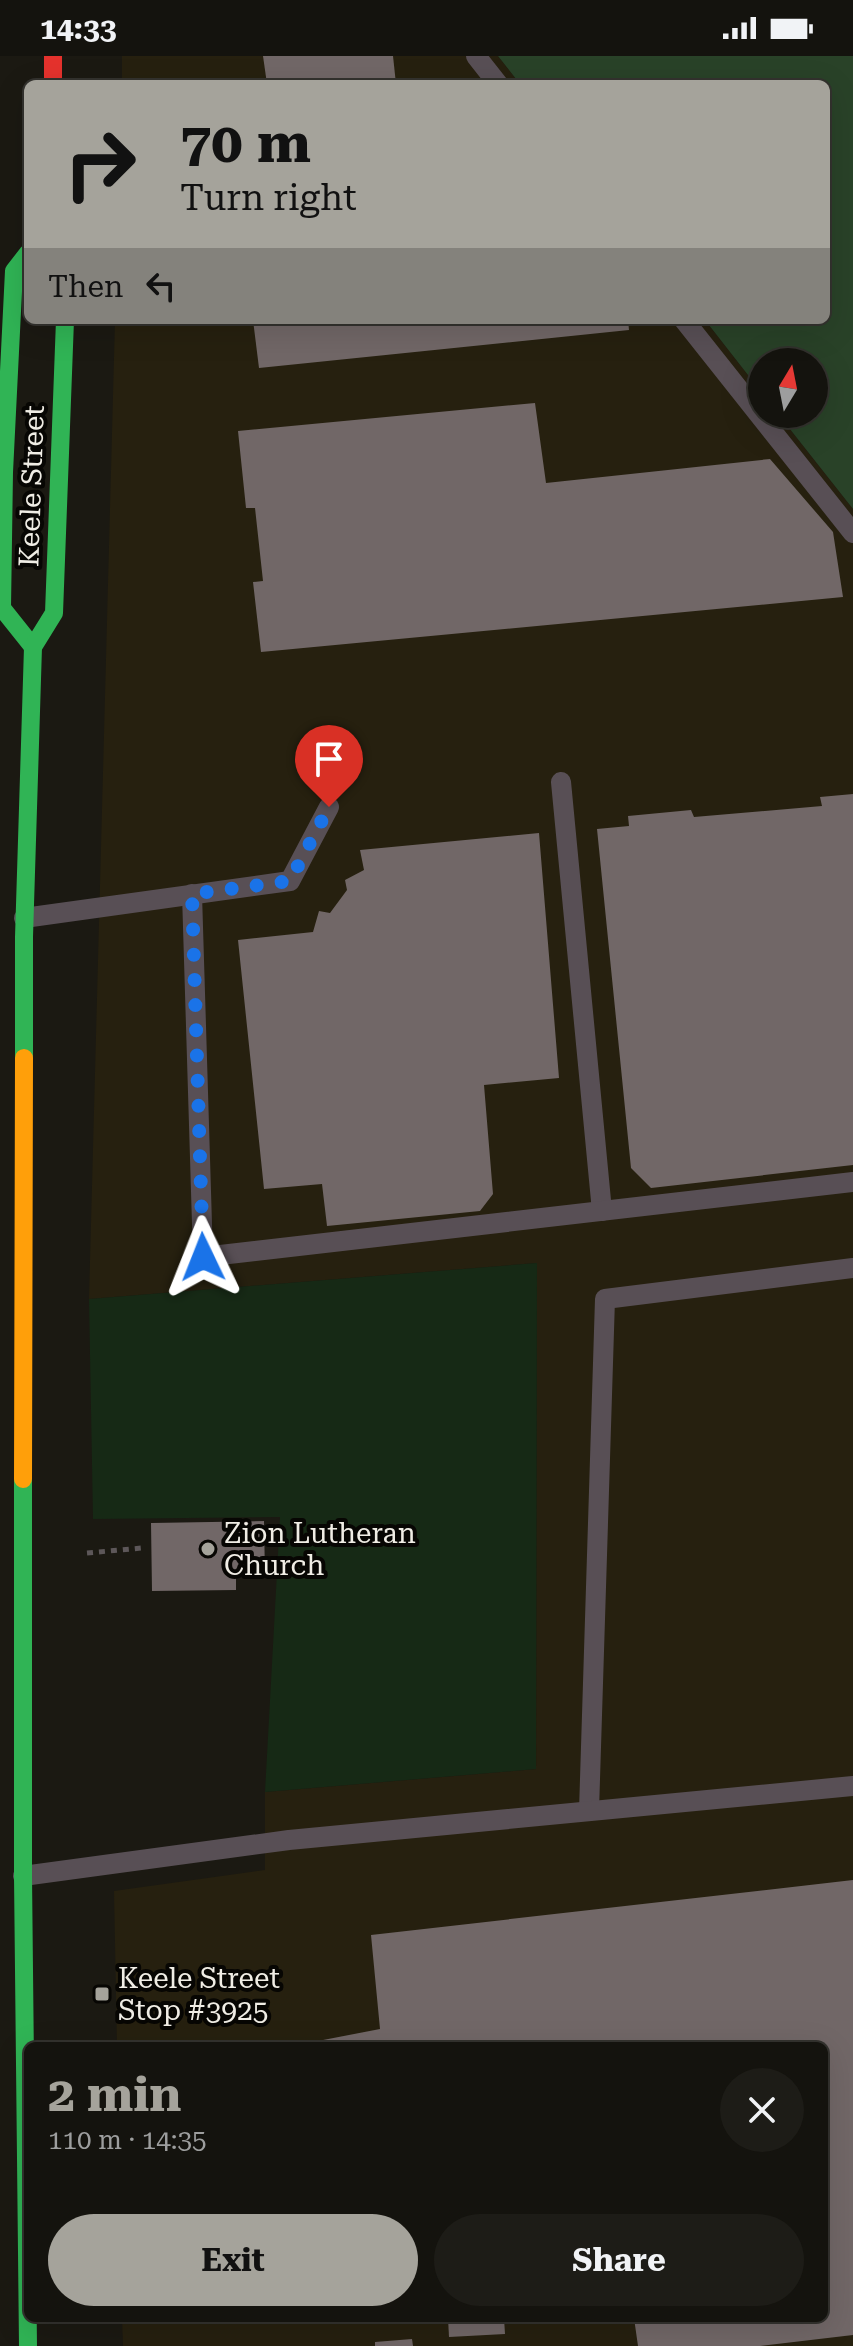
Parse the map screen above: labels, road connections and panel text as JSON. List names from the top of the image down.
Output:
{
  "streets": {
    "main road": ["Keele Street"]
  },
  "places": {
    "other": ["Zion Lutheran Church"],
    "transit": ["Keele Street Stop #3925"]
  },
  "north": "top",
  "page": {
    "status": "14:33",
    "turn": ["70 m", "Turn right"],
    "then": "Then",
    "heading": ["2 min", "110 m · 14:35"],
    "buttons": ["Exit", "Share"]
  }
}
